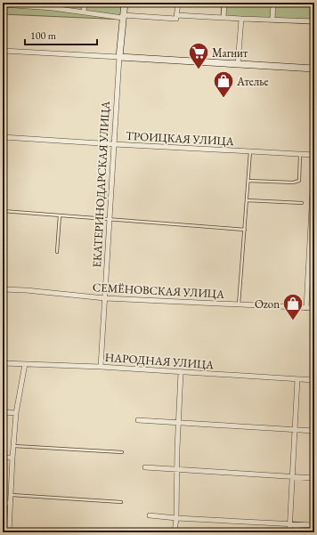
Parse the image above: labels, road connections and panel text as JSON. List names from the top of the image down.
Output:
{
  "streets": {
    "street": [
      "ТРОИЦКАЯ УЛИЦА",
      "ЕКАТЕРИНОДАРСКАЯ УЛИЦА",
      "СЕМЁНОВСКАЯ УЛИЦА",
      "НАРОДНАЯ УЛИЦА"
    ]
  },
  "crossings": [
    ["ТРОИЦКАЯ УЛИЦА", "ЕКАТЕРИНОДАРСКАЯ УЛИЦА"],
    ["ЕКАТЕРИНОДАРСКАЯ УЛИЦА", "СЕМЁНОВСКАЯ УЛИЦА"],
    ["ЕКАТЕРИНОДАРСКАЯ УЛИЦА", "НАРОДНАЯ УЛИЦА"]
  ],
  "places": {
    "supermarket": ["Магнит"],
    "shop": ["Ателье", "Ozon"]
  },
  "scale_bar": "100 m"
}
